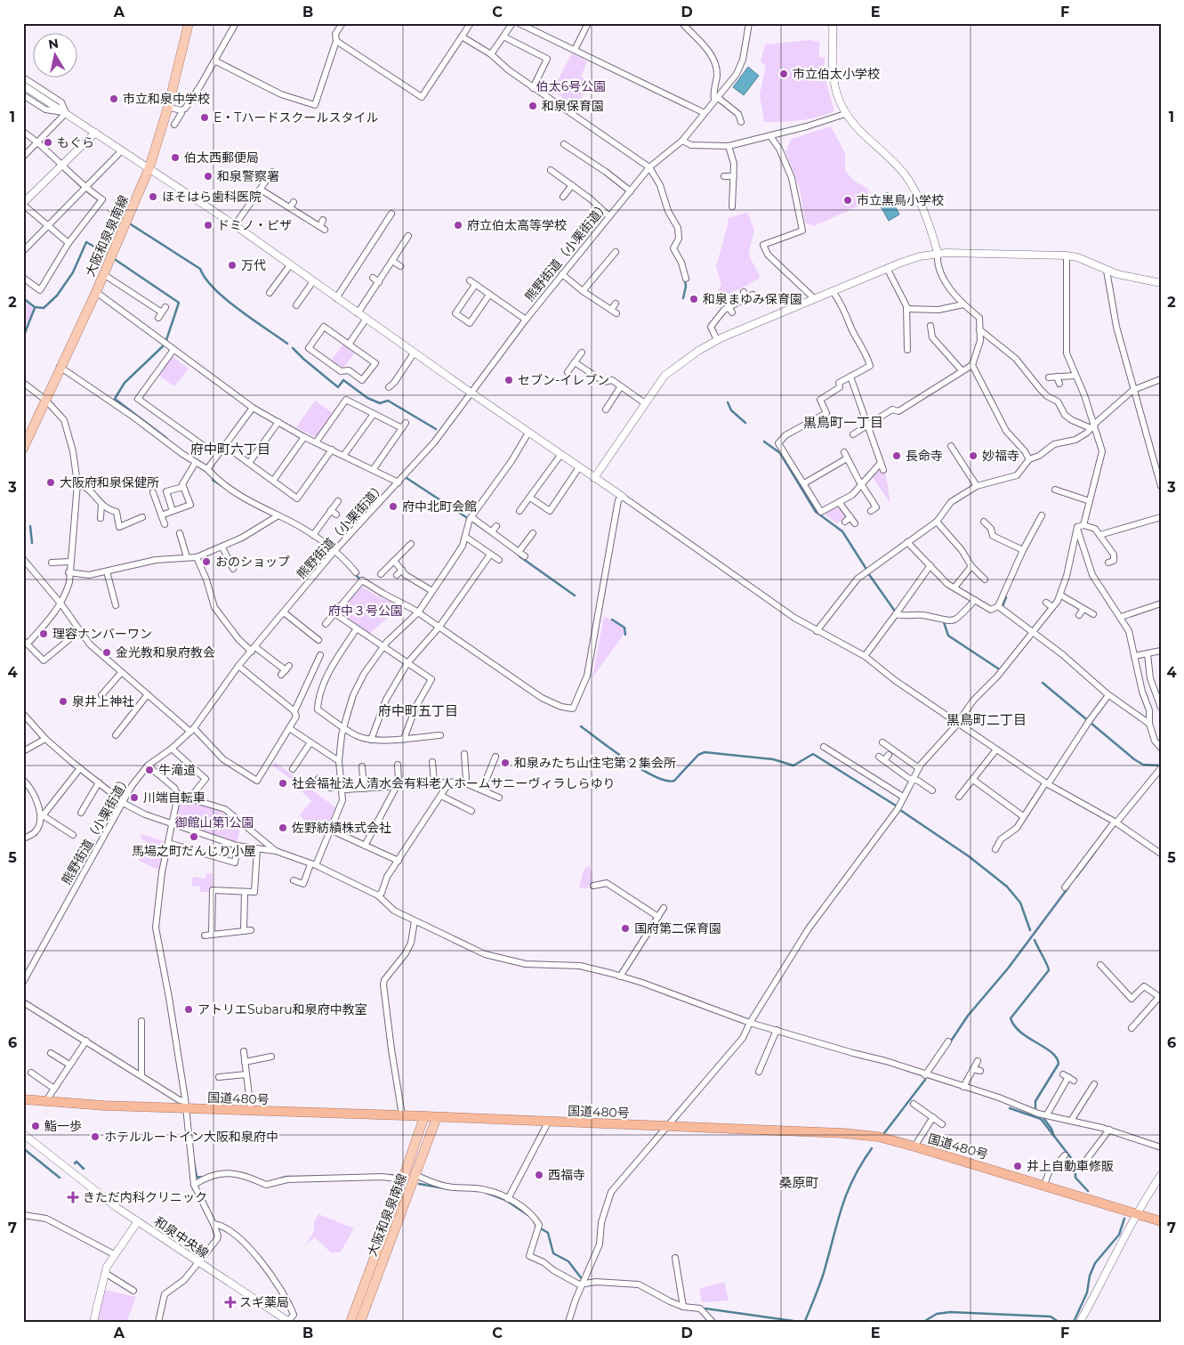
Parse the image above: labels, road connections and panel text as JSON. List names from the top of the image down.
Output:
{
  "streets": {
    "highway": ["国道480号"],
    "main road": ["大阪和泉泉南線"],
    "street": ["熊野街道（小栗街道）", "和泉中央線"]
  },
  "crossings": [
    ["大阪和泉泉南線", "国道480号"]
  ],
  "districts": [
    "黒鳥町一丁目",
    "府中町六丁目",
    "府中町五丁目",
    "黒鳥町二丁目",
    "桑原町"
  ],
  "parks": ["伯太6号公園", "府中３号公園", "御館山第1公園"],
  "places": {
    "other": [
      "市立伯太小学校",
      "市立和泉中学校",
      "和泉保育園",
      "E・Tハードスクールスタイル",
      "もぐら",
      "伯太西郵便局",
      "和泉警察署",
      "ほそはら歯科医院",
      "市立黒鳥小学校",
      "ドミノ・ピザ",
      "府立伯太高等学校",
      "万代",
      "和泉まゆみ保育園",
      "セブン-イレブン",
      "長命寺",
      "妙福寺",
      "大阪府和泉保健所",
      "府中北町会館",
      "おのショップ",
      "理容ナンバーワン",
      "金光教和泉府教会",
      "泉井上神社",
      "和泉みたち山住宅第２集会所",
      "牛滝道",
      "社会福祉法人清水会有料老人ホームサニーヴィラしらゆり",
      "川端自転車",
      "佐野紡績株式会社",
      "馬場之町だんじり小屋",
      "国府第二保育園",
      "アトリエSubaru和泉府中教室",
      "鮨一歩",
      "ホテルルートイン大阪和泉府中",
      "井上自動車修販",
      "西福寺"
    ],
    "health": ["きただ内科クリニック", "スギ薬局"]
  },
  "north": "top",
  "grid": {
    "columns": [
      "A",
      "B",
      "C",
      "D",
      "E",
      "F"
    ],
    "rows": [
      "1",
      "2",
      "3",
      "4",
      "5",
      "6",
      "7"
    ]
  }
}
